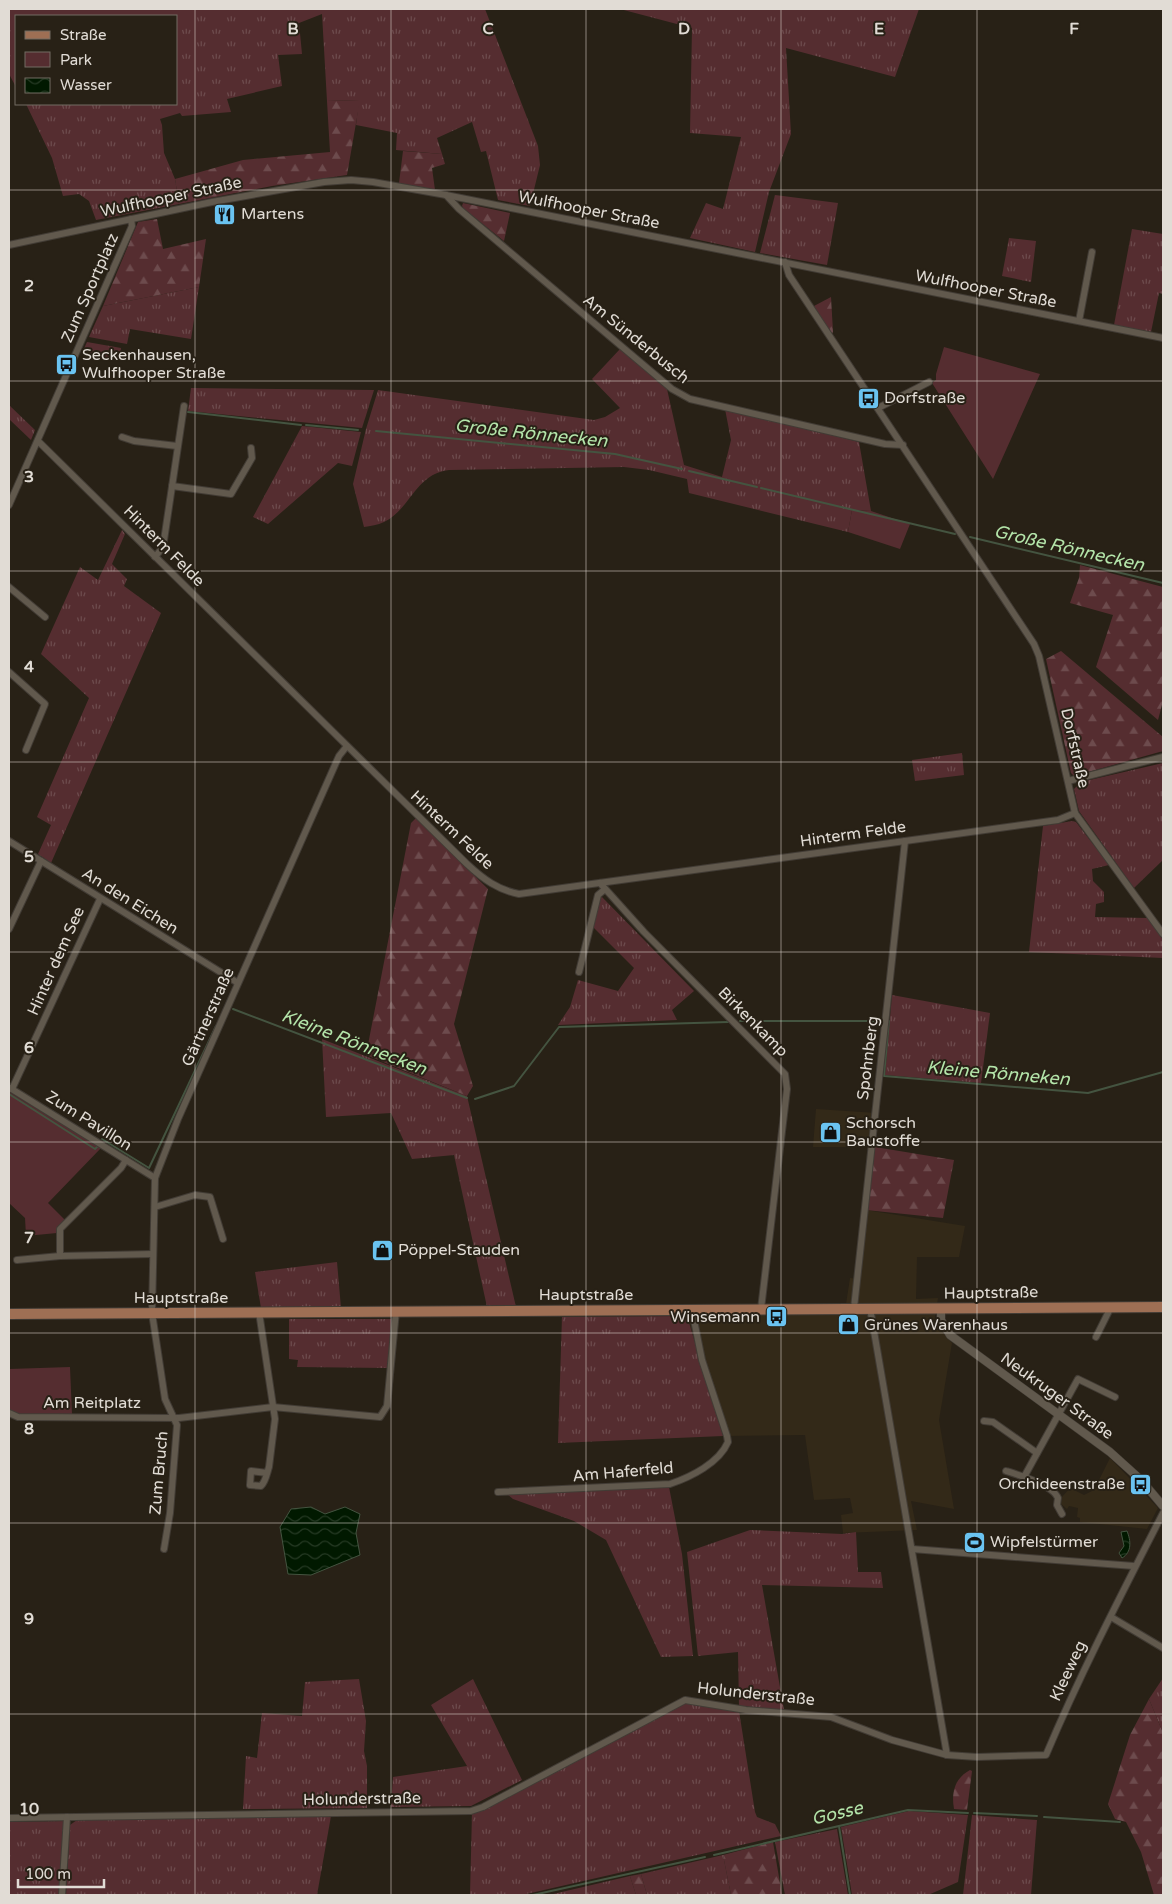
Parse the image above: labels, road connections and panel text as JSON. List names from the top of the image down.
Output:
{
  "streets": {
    "main road": ["Hauptstraße"],
    "street": [
      "Wulfhooper Straße",
      "Zum Sportplatz",
      "Am Sünderbusch",
      "Hinterm Felde",
      "Dorfstraße",
      "An den Eichen",
      "Hinter dem See",
      "Gärtnerstraße",
      "Birkenkamp",
      "Spohnberg",
      "Zum Pavillon",
      "Neukruger Straße",
      "Am Reitplatz",
      "Am Haferfeld",
      "Zum Bruch",
      "Kleeweg",
      "Holunderstraße"
    ]
  },
  "crossings": [
    ["Wulfhooper Straße", "Zum Sportplatz"],
    ["Wulfhooper Straße", "Am Sünderbusch"],
    ["Wulfhooper Straße", "Dorfstraße"],
    ["Zum Sportplatz", "Hinterm Felde"],
    ["Am Sünderbusch", "Dorfstraße"],
    ["Hinterm Felde", "Dorfstraße"],
    ["Hinterm Felde", "Gärtnerstraße"],
    ["Hinterm Felde", "Birkenkamp"],
    ["Hinterm Felde", "Spohnberg"],
    ["An den Eichen", "Hinter dem See"],
    ["An den Eichen", "Gärtnerstraße"],
    ["Hinter dem See", "Zum Pavillon"],
    ["Gärtnerstraße", "Zum Pavillon"],
    ["Gärtnerstraße", "Hauptstraße"],
    ["Gärtnerstraße", "Zum Bruch"],
    ["Birkenkamp", "Hauptstraße"],
    ["Spohnberg", "Hauptstraße"],
    ["Hauptstraße", "Neukruger Straße"],
    ["Hauptstraße", "Am Reitplatz"],
    ["Hauptstraße", "Am Haferfeld"],
    ["Hauptstraße", "Zum Bruch"],
    ["Am Reitplatz", "Zum Bruch"],
    ["Kleeweg", "Holunderstraße"]
  ],
  "water": [
    "Große Rönnecken",
    "Kleine Rönnecken",
    "Kleine Rönneken",
    "Gosse"
  ],
  "places": {
    "restaurant": ["Martens"],
    "bus stop": [
      "Seckenhausen, Wulfhooper Straße",
      "Dorfstraße",
      "Winsemann",
      "Orchideenstraße"
    ],
    "shop": ["Schorsch Baustoffe", "Pöppel-Stauden", "Grünes Warenhaus"],
    "sports": ["Wipfelstürmer"]
  },
  "legend": ["Straße", "Park", "Wasser"],
  "scale_bar": "100 m",
  "grid": {
    "columns": [
      "B",
      "C",
      "D",
      "E",
      "F"
    ],
    "rows": [
      "2",
      "3",
      "4",
      "5",
      "6",
      "7",
      "8",
      "9",
      "10"
    ]
  }
}
